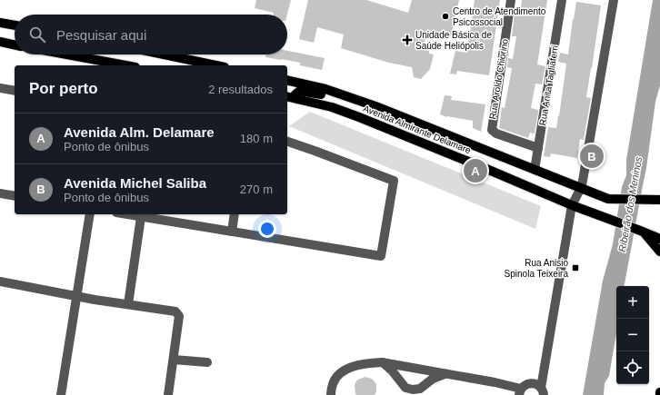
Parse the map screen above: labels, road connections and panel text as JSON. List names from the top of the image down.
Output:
{
  "streets": {
    "main road": ["Avenida Almirante Delamare"],
    "street": ["Rua Aroldo Chiorino", "Rua Anita Tagliaferri"]
  },
  "crossings": [
    ["Rua Aroldo Chiorino", "Rua Anita Tagliaferri"],
    ["Rua Anita Tagliaferri", "Avenida Almirante Delamare"]
  ],
  "water": ["Ribeirão dos Meninos"],
  "places": {
    "other": ["Centro de Atendimento Psicossocial"],
    "health": ["Unidade Básica de Saúde Heliópolis"],
    "transit": ["Rua Anisio Spinola Teixeira"]
  },
  "page": {
    "search": "Pesquisar aqui",
    "heading": ["Por perto", "2 resultados"],
    "list": [
      {
        "mark": "A",
        "name": "Avenida Alm. Delamare",
        "note": "Ponto de ônibus",
        "value": "180 m"
      },
      {
        "mark": "B",
        "name": "Avenida Michel Saliba",
        "note": "Ponto de ônibus",
        "value": "270 m"
      }
    ],
    "pins": ["B", "A"],
    "map_buttons": ["+", "−"]
  }
}
